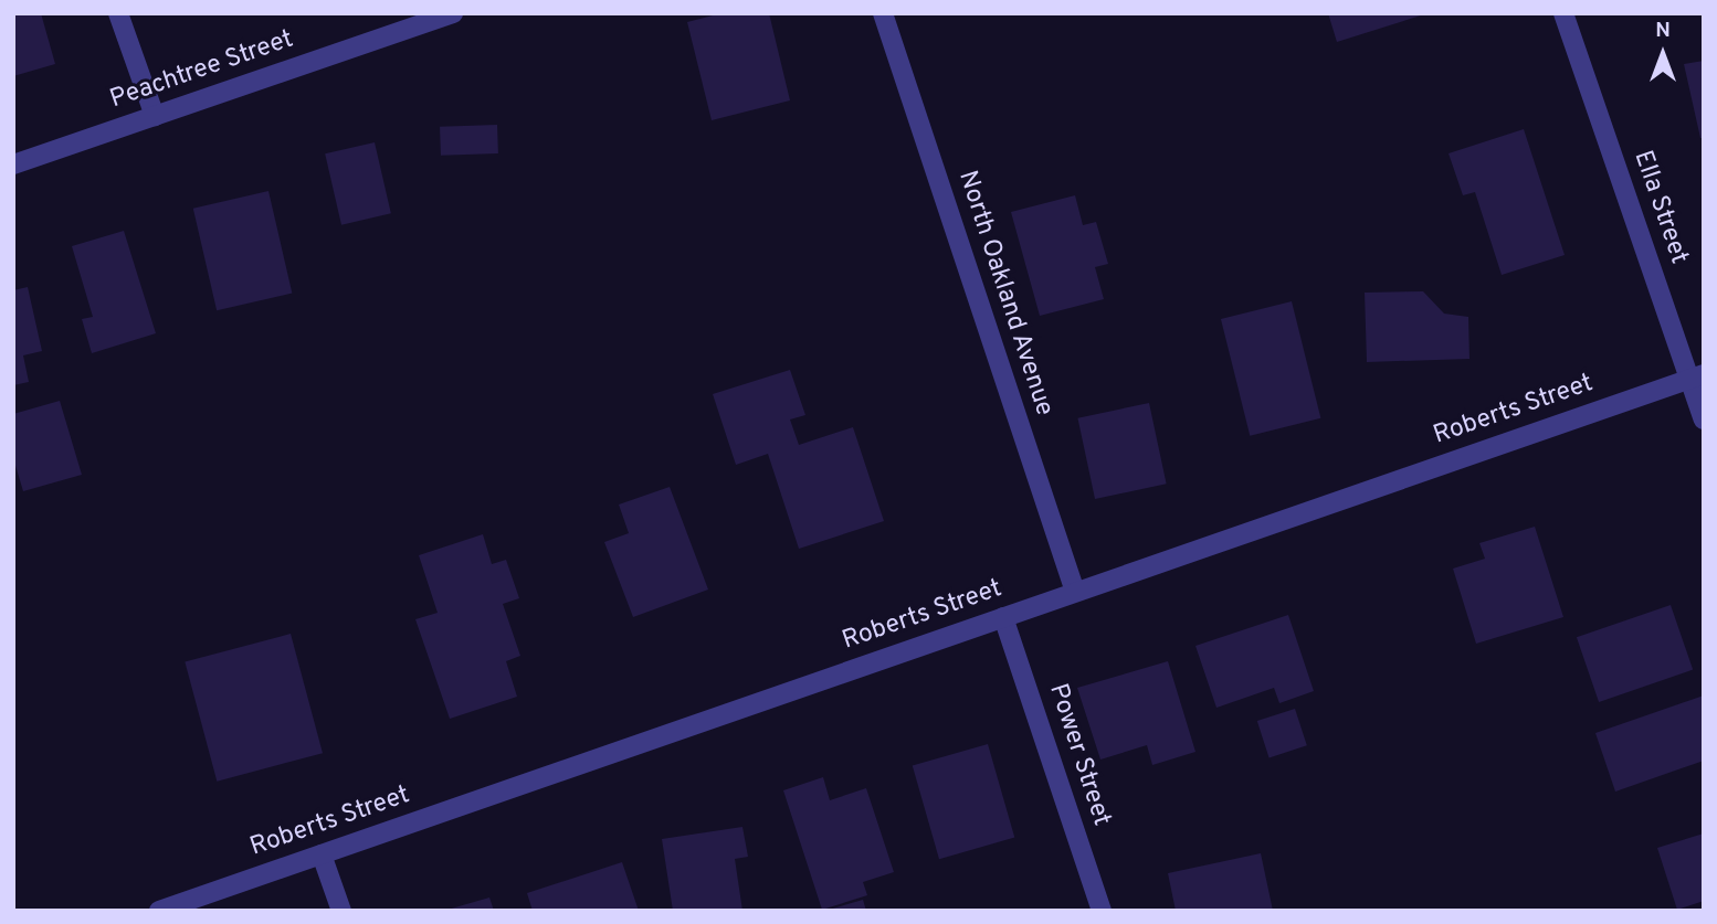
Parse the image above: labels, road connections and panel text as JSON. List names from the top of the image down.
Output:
{
  "streets": {
    "street": [
      "Peachtree Street",
      "Ella Street",
      "North Oakland Avenue",
      "Roberts Street",
      "Power Street"
    ]
  },
  "crossings": [
    ["Ella Street", "Roberts Street"],
    ["North Oakland Avenue", "Roberts Street"],
    ["Roberts Street", "Power Street"]
  ],
  "north": "top"
}
